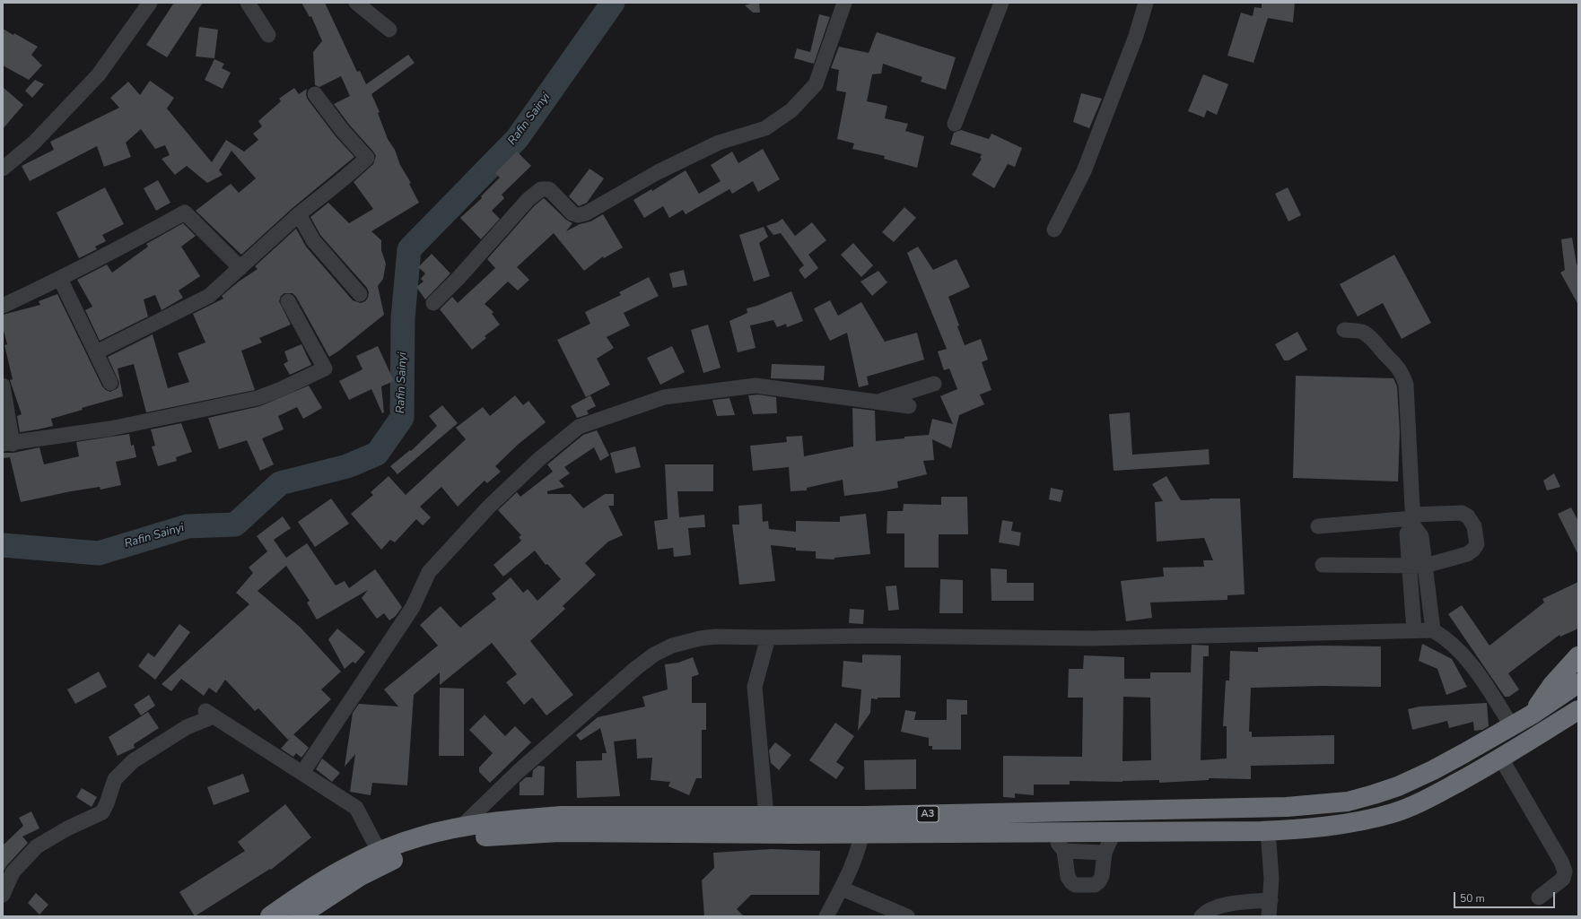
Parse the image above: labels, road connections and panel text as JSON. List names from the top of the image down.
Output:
{
  "streets": {
    "highway": ["A3"]
  },
  "water": ["Rafin Sainyi"],
  "scale_bar": "50 m"
}
